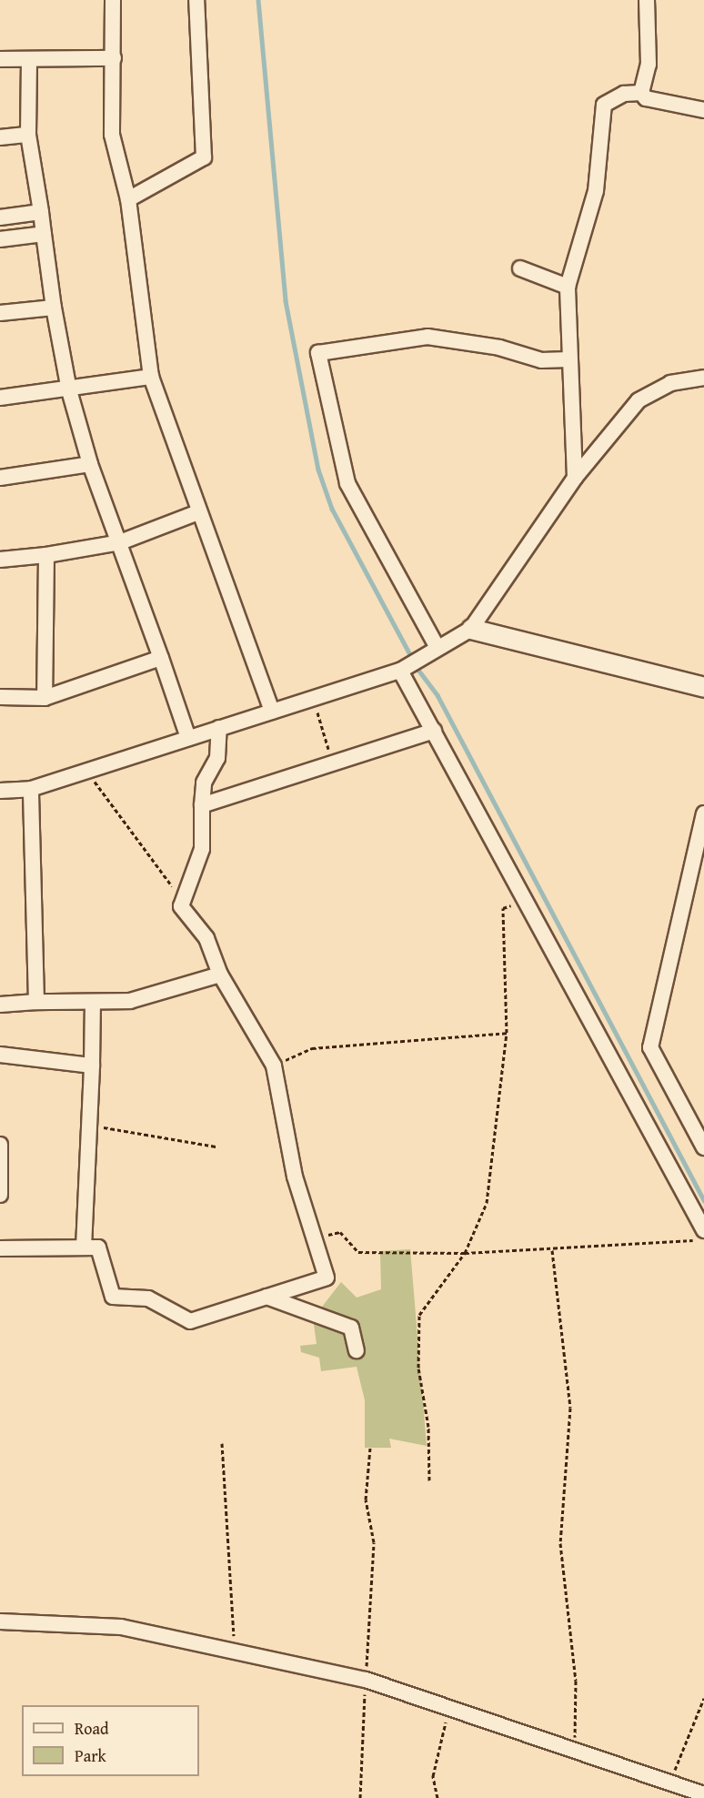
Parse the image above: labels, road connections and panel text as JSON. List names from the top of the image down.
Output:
{
  "legend": ["Road", "Park"]
}
